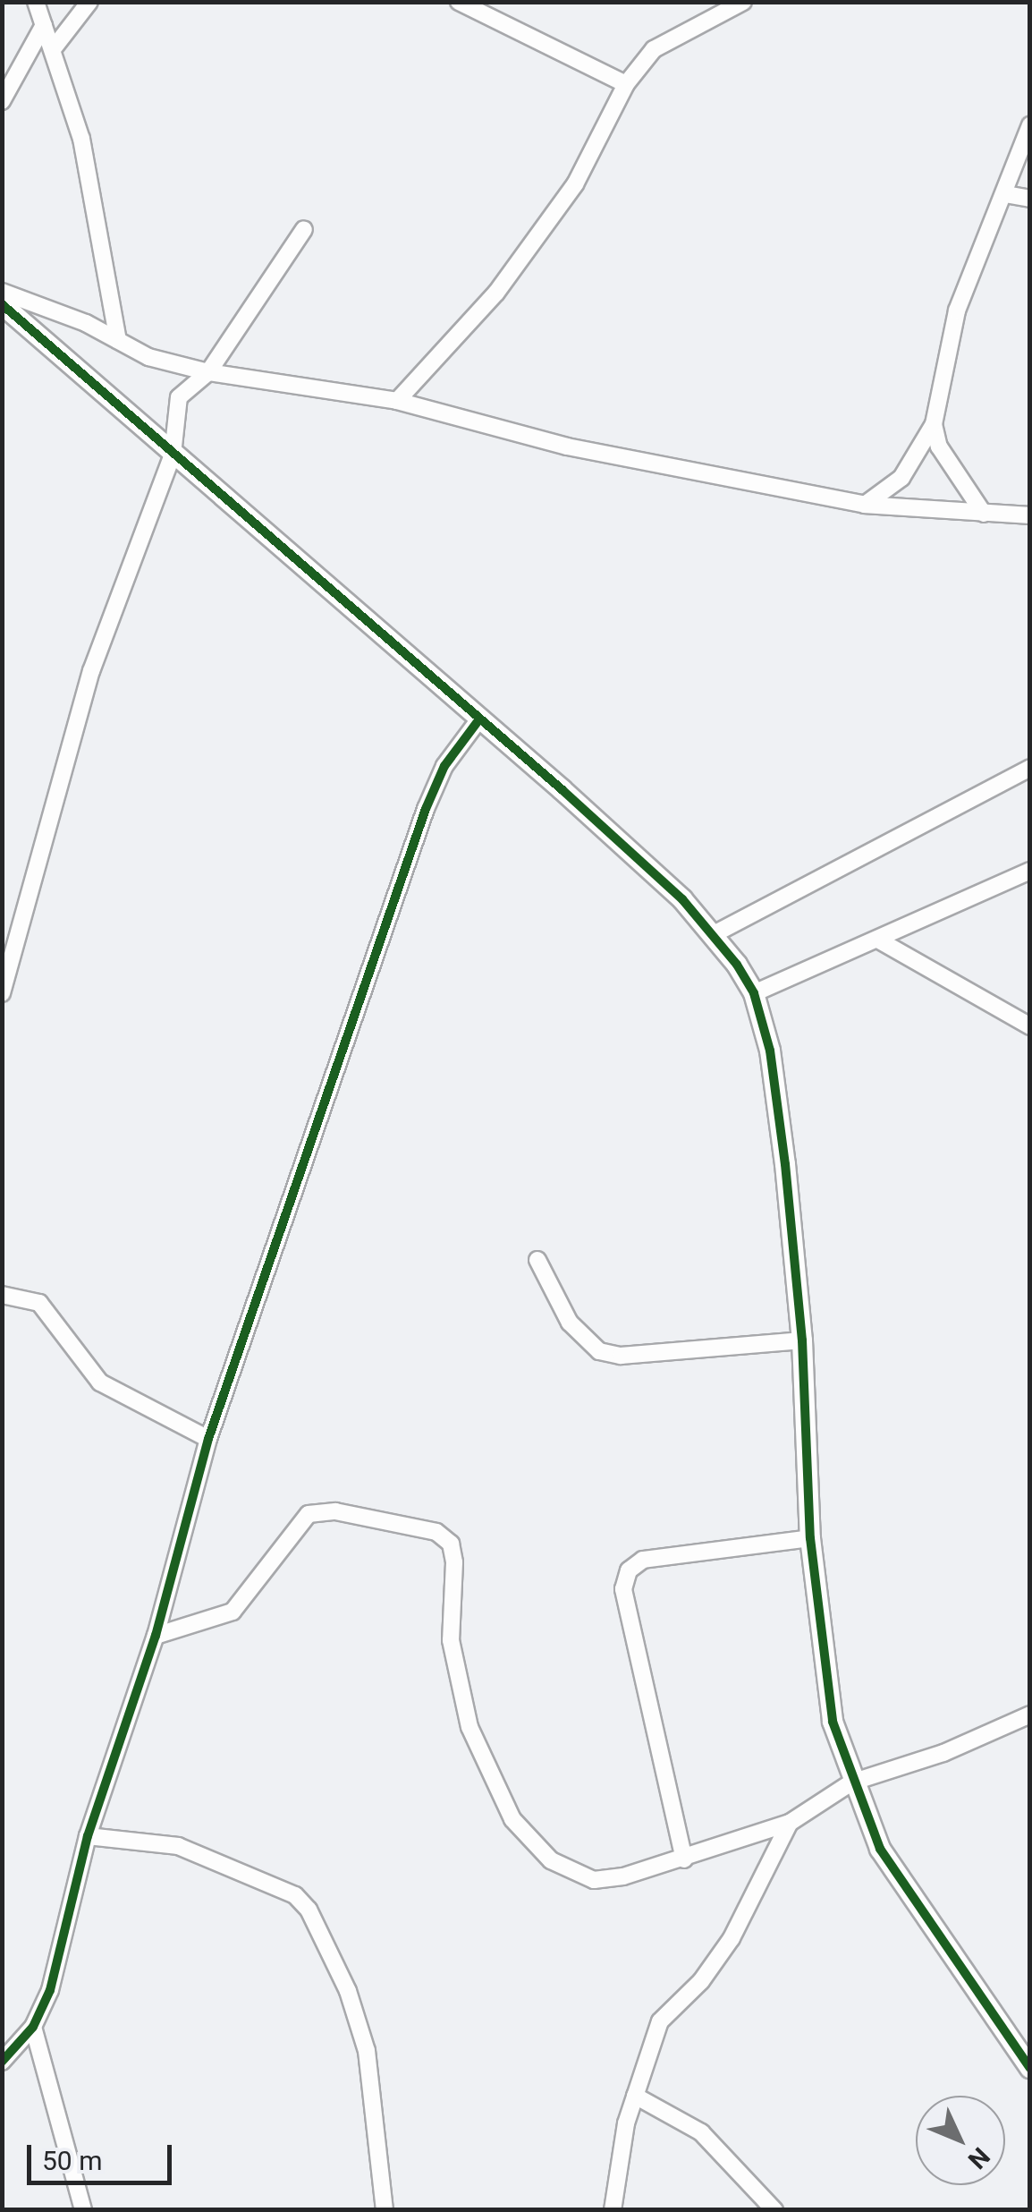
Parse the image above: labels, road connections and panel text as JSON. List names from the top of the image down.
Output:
{
  "scale_bar": "50 m",
  "north": "bottom right"
}
